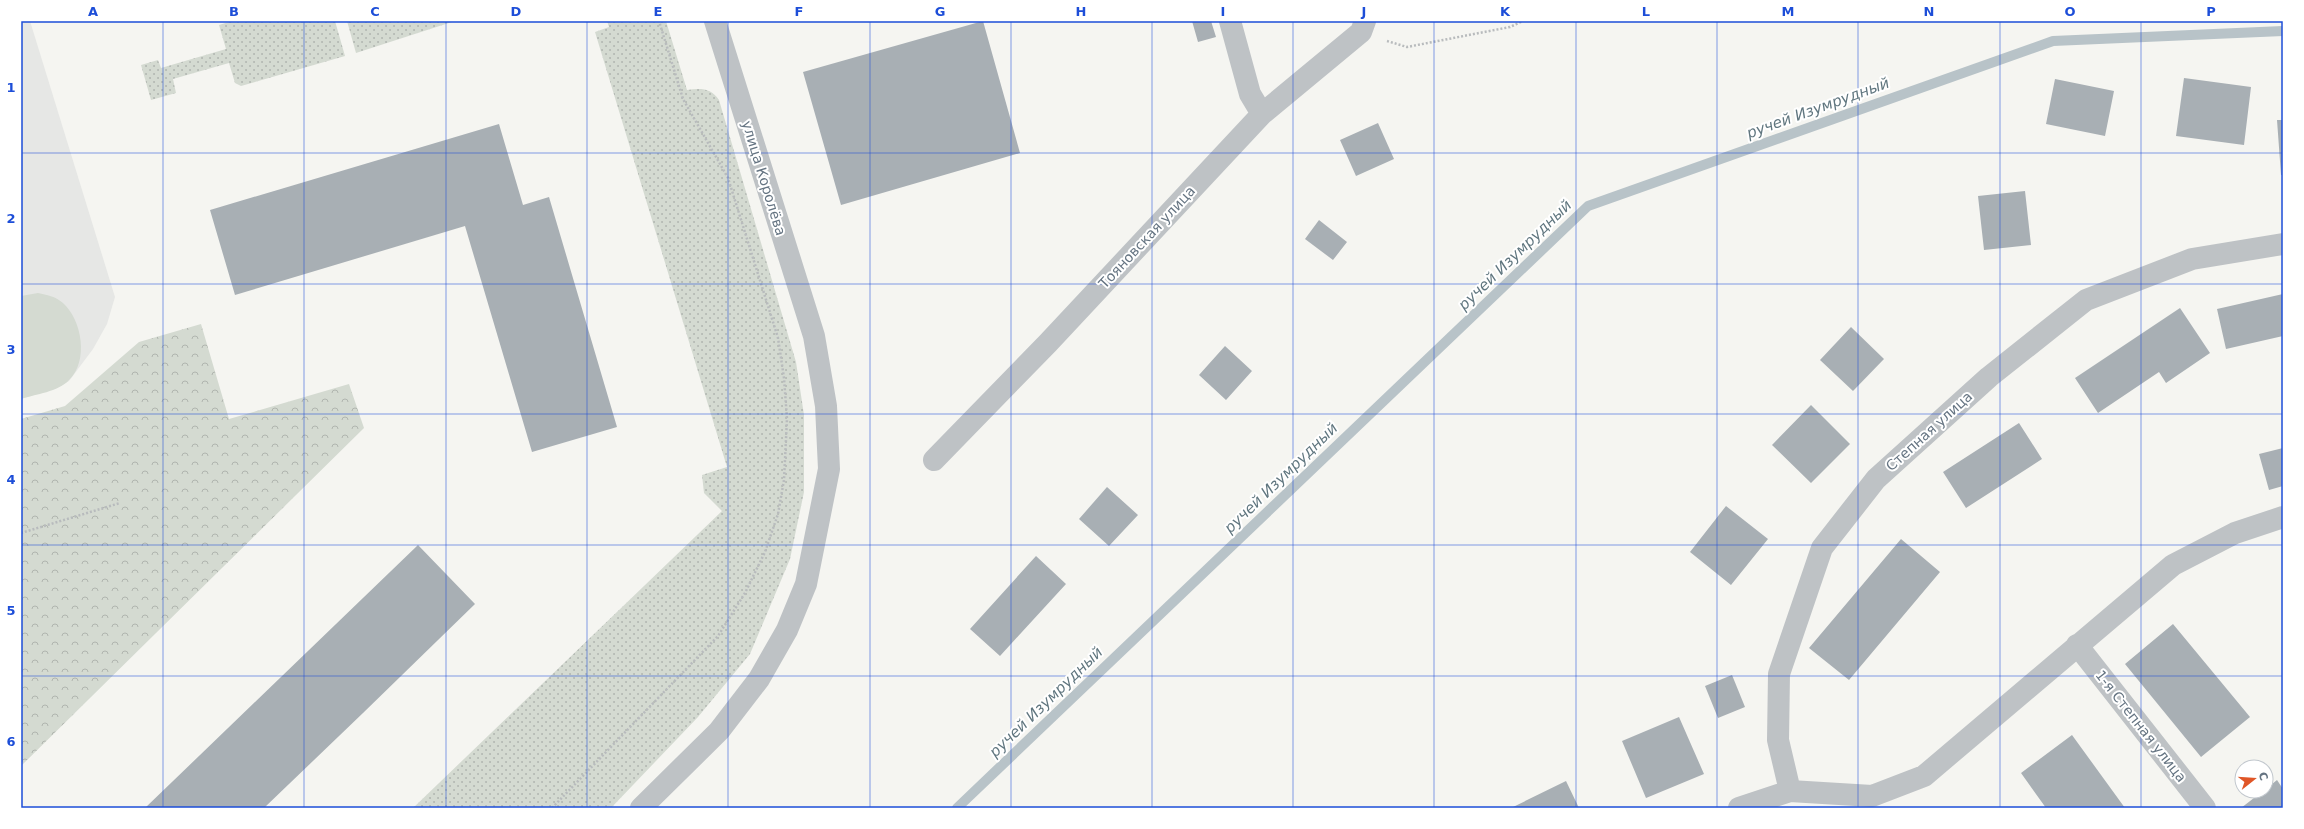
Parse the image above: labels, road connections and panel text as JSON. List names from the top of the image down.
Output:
{
  "streets": {
    "street": [
      "улица Королёва",
      "Тояновская улица",
      "Степная улица",
      "1-я Степная улица"
    ]
  },
  "water": ["ручей Изумрудный"],
  "north": "right",
  "grid": {
    "columns": [
      "A",
      "B",
      "C",
      "D",
      "E",
      "F",
      "G",
      "H",
      "I",
      "J",
      "K",
      "L",
      "M",
      "N",
      "O",
      "P"
    ],
    "rows": [
      "1",
      "2",
      "3",
      "4",
      "5",
      "6"
    ]
  }
}
